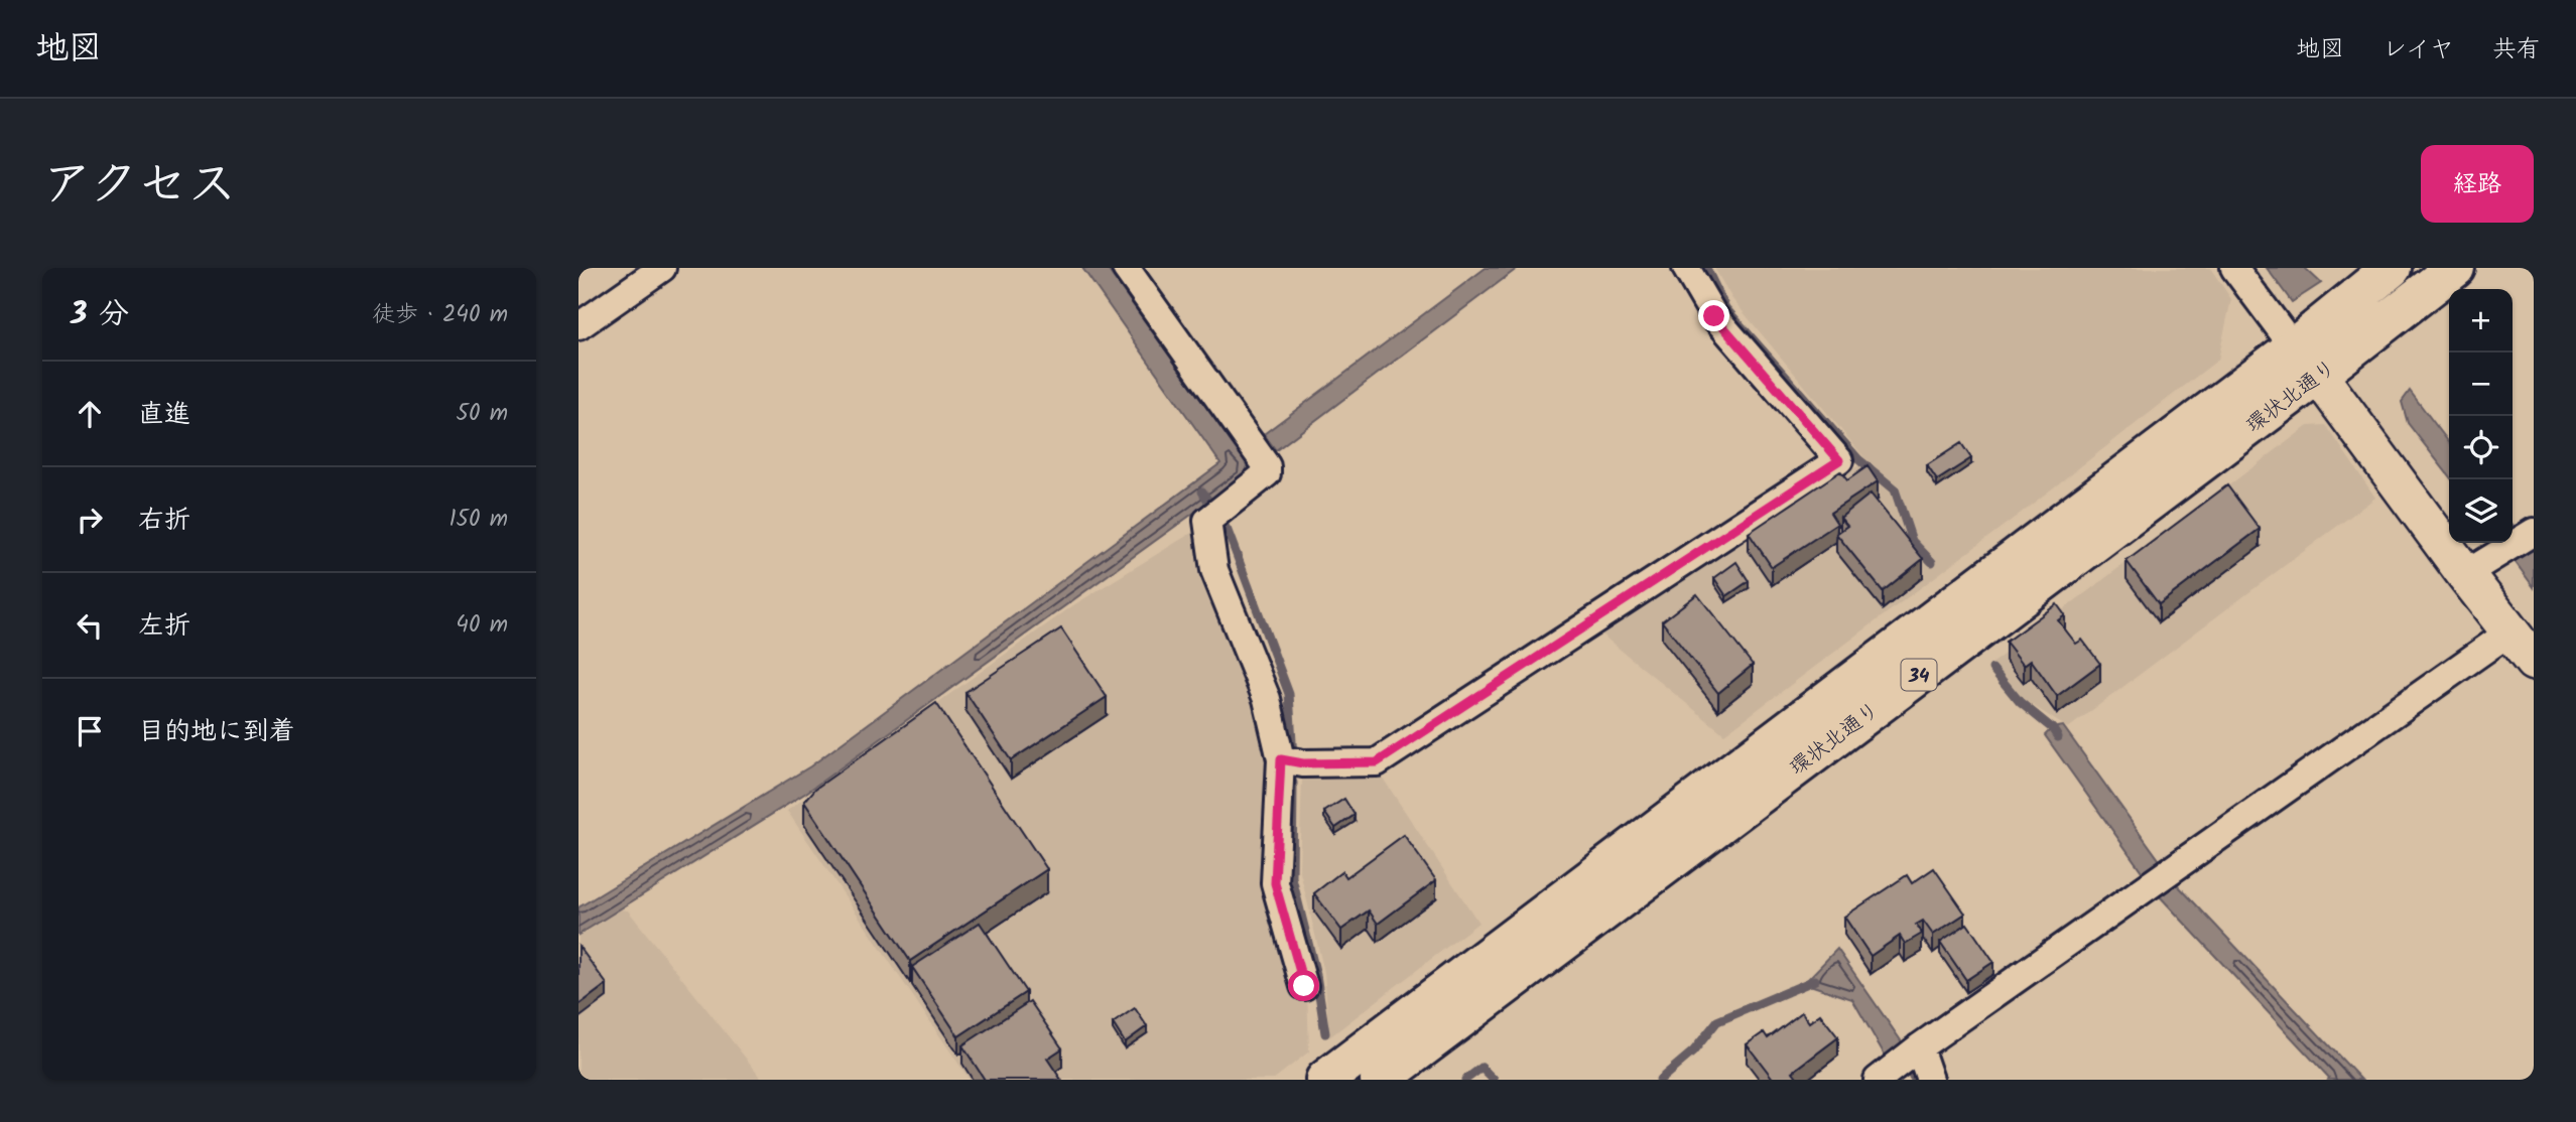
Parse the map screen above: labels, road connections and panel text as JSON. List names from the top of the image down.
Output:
{
  "streets": {
    "highway": ["環状北通り", "34"]
  },
  "page": {
    "header": "地図",
    "nav": ["地図", "レイヤ", "共有"],
    "title": "アクセス",
    "buttons": "経路",
    "heading": ["3 分", "徒歩 · 240 m"],
    "map_buttons": ["+", "−"],
    "list": [
      ["直進", "50 m"],
      ["右折", "150 m"],
      ["左折", "40 m"],
      "目的地に到着"
    ]
  }
}
